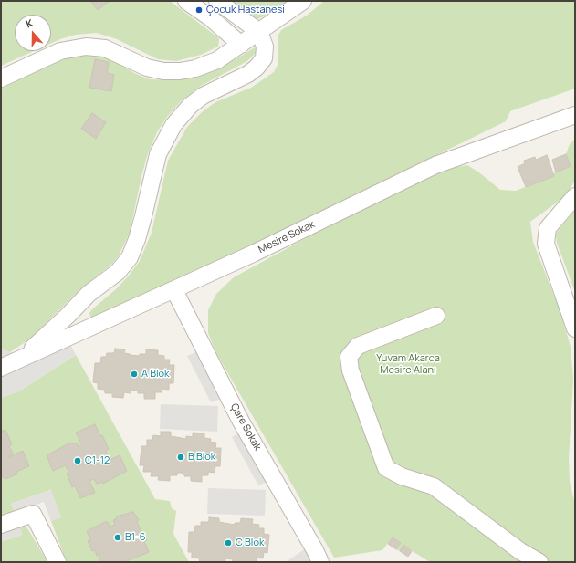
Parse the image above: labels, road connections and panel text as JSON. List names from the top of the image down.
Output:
{
  "streets": {
    "street": ["Mesire Sokak", "Çare Sokak"]
  },
  "crossings": [
    ["Mesire Sokak", "Çare Sokak"]
  ],
  "parks": ["Yuvam Akarca Mesire Alanı"],
  "places": [
    "Çocuk Hastanesi",
    "A Blok",
    "B Blok",
    "C1-12",
    "B1-6",
    "C Blok"
  ],
  "north": "top"
}
